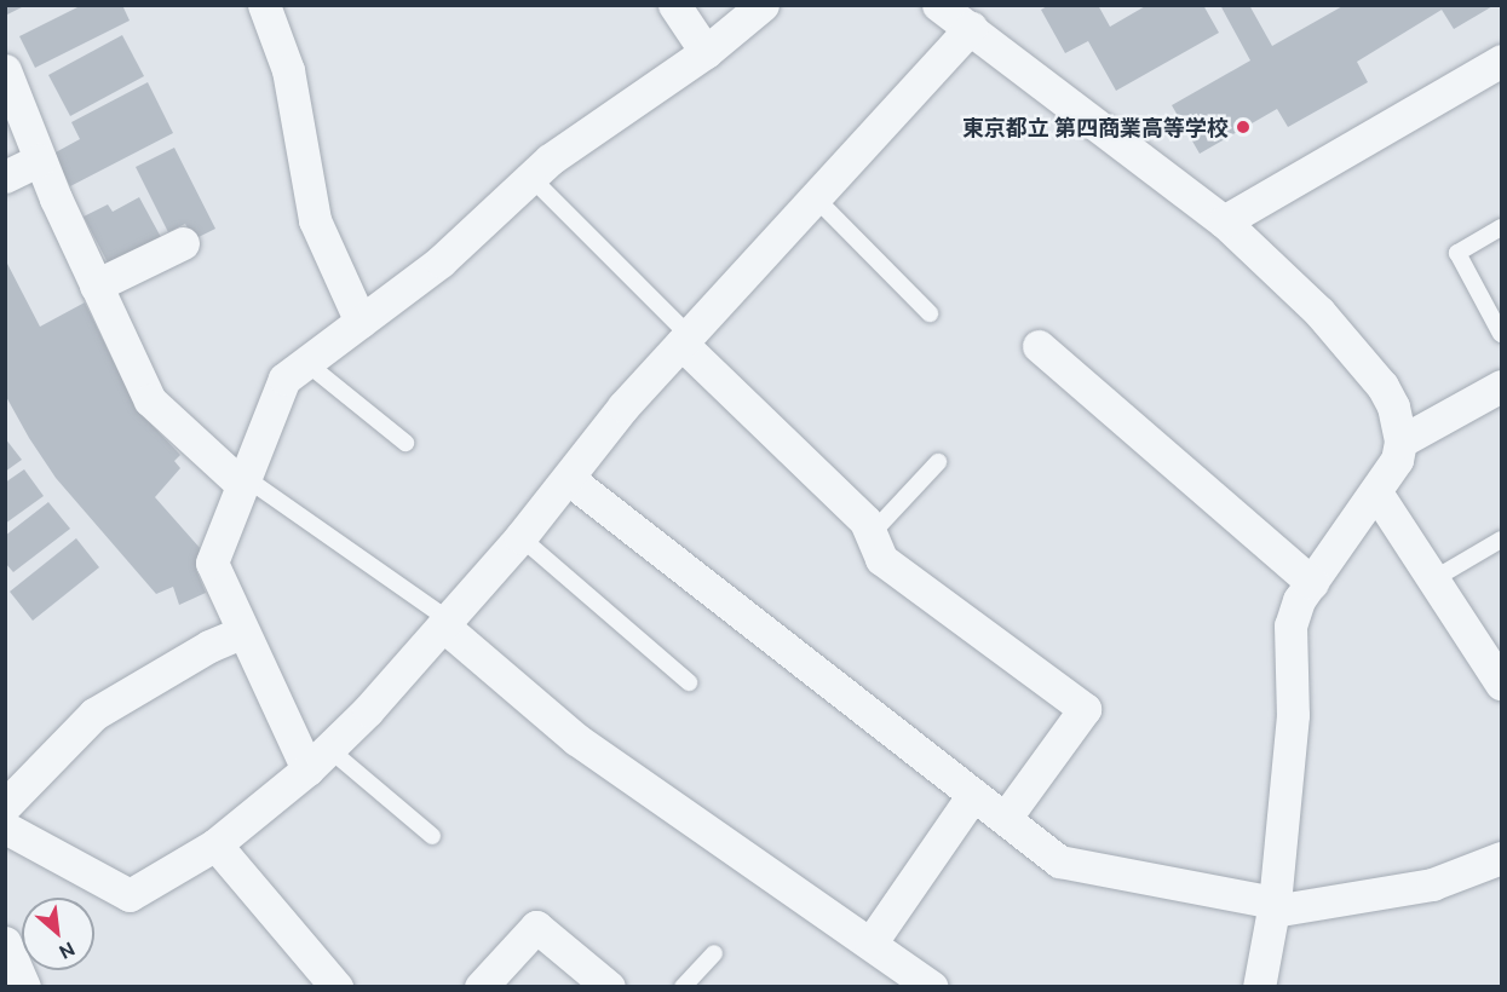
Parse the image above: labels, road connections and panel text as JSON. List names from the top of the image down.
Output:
{
  "places": ["東京都立 第四商業高等学校"],
  "north": "bottom right"
}
